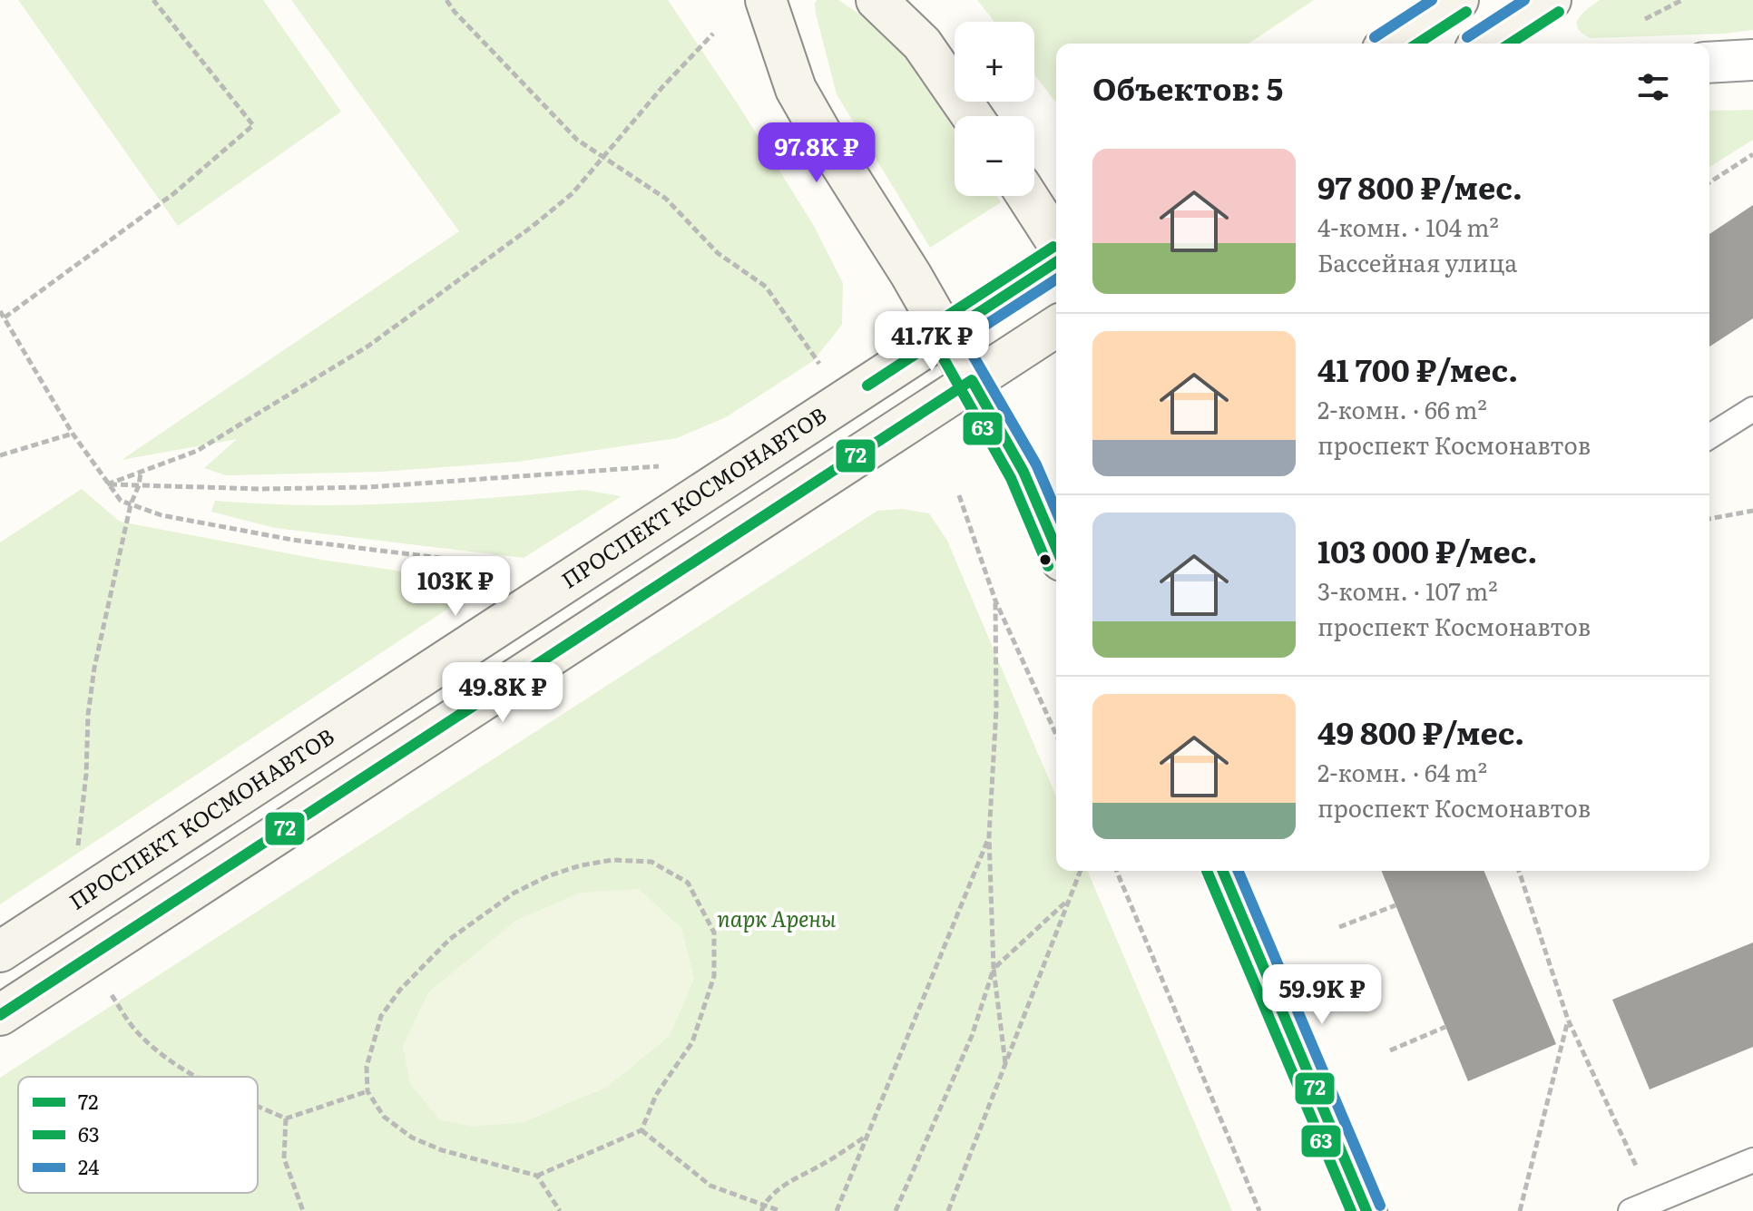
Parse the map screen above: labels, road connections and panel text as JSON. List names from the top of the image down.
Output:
{
  "streets": {
    "street": ["ПРОСПЕКТ КОСМОНАВТОВ"]
  },
  "parks": ["парк Арены"],
  "lines": ["transit line 24", "transit line 63", "transit line 72"],
  "legend": ["72", "63", "24"],
  "page": {
    "map_buttons": ["+", "−"],
    "heading": "Объектов: 5",
    "price": [
      "97.8K ₽",
      "41.7K ₽",
      "103K ₽",
      "49.8K ₽",
      "59.9K ₽"
    ],
    "list": [
      {
        "name": "97 800 ₽/мес.",
        "note": "4-комн. · 104 m² · Бассейная улица"
      },
      {
        "name": "41 700 ₽/мес.",
        "note": "2-комн. · 66 m² · проспект Космонавтов"
      },
      {
        "name": "103 000 ₽/мес.",
        "note": "3-комн. · 107 m² · проспект Космонавтов"
      },
      {
        "name": "49 800 ₽/мес.",
        "note": "2-комн. · 64 m² · проспект Космонавтов"
      }
    ]
  }
}
